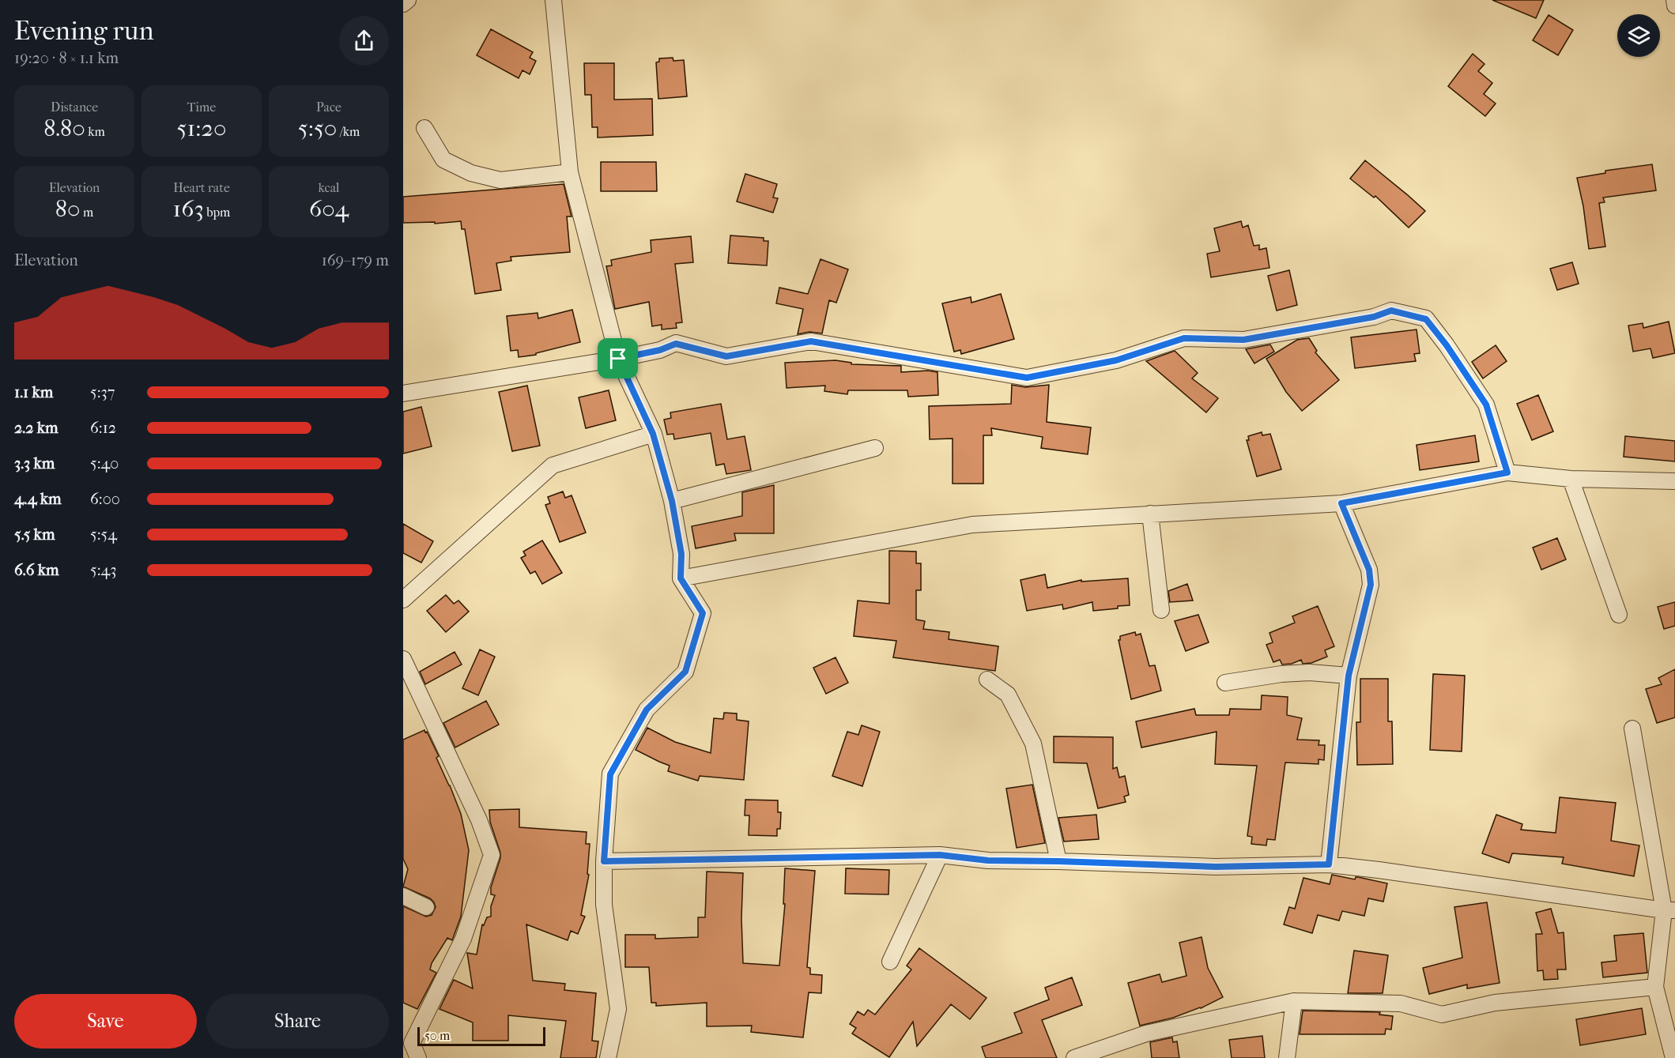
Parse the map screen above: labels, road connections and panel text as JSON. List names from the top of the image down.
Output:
{
  "scale_bar": "50 m",
  "page": {
    "heading": ["Evening run", "19:20 · 8 × 1.1 km"],
    "stats": [
      ["Distance", "8.80 km"],
      ["Time", "51:20"],
      ["Pace", "5:50 /km"],
      ["Elevation", "80 m"],
      ["Heart rate", "163 bpm"],
      ["kcal", "604"]
    ],
    "chart": ["Elevation", "169–179 m"],
    "list": [
      {
        "name": "1.1 km",
        "note": "5:37"
      },
      {
        "name": "2.2 km",
        "note": "6:12"
      },
      {
        "name": "3.3 km",
        "note": "5:40"
      },
      {
        "name": "4.4 km",
        "note": "6:00"
      },
      {
        "name": "5.5 km",
        "note": "5:54"
      },
      {
        "name": "6.6 km",
        "note": "5:43"
      }
    ],
    "buttons": ["Save", "Share"],
    "scale": "50 m"
  }
}
